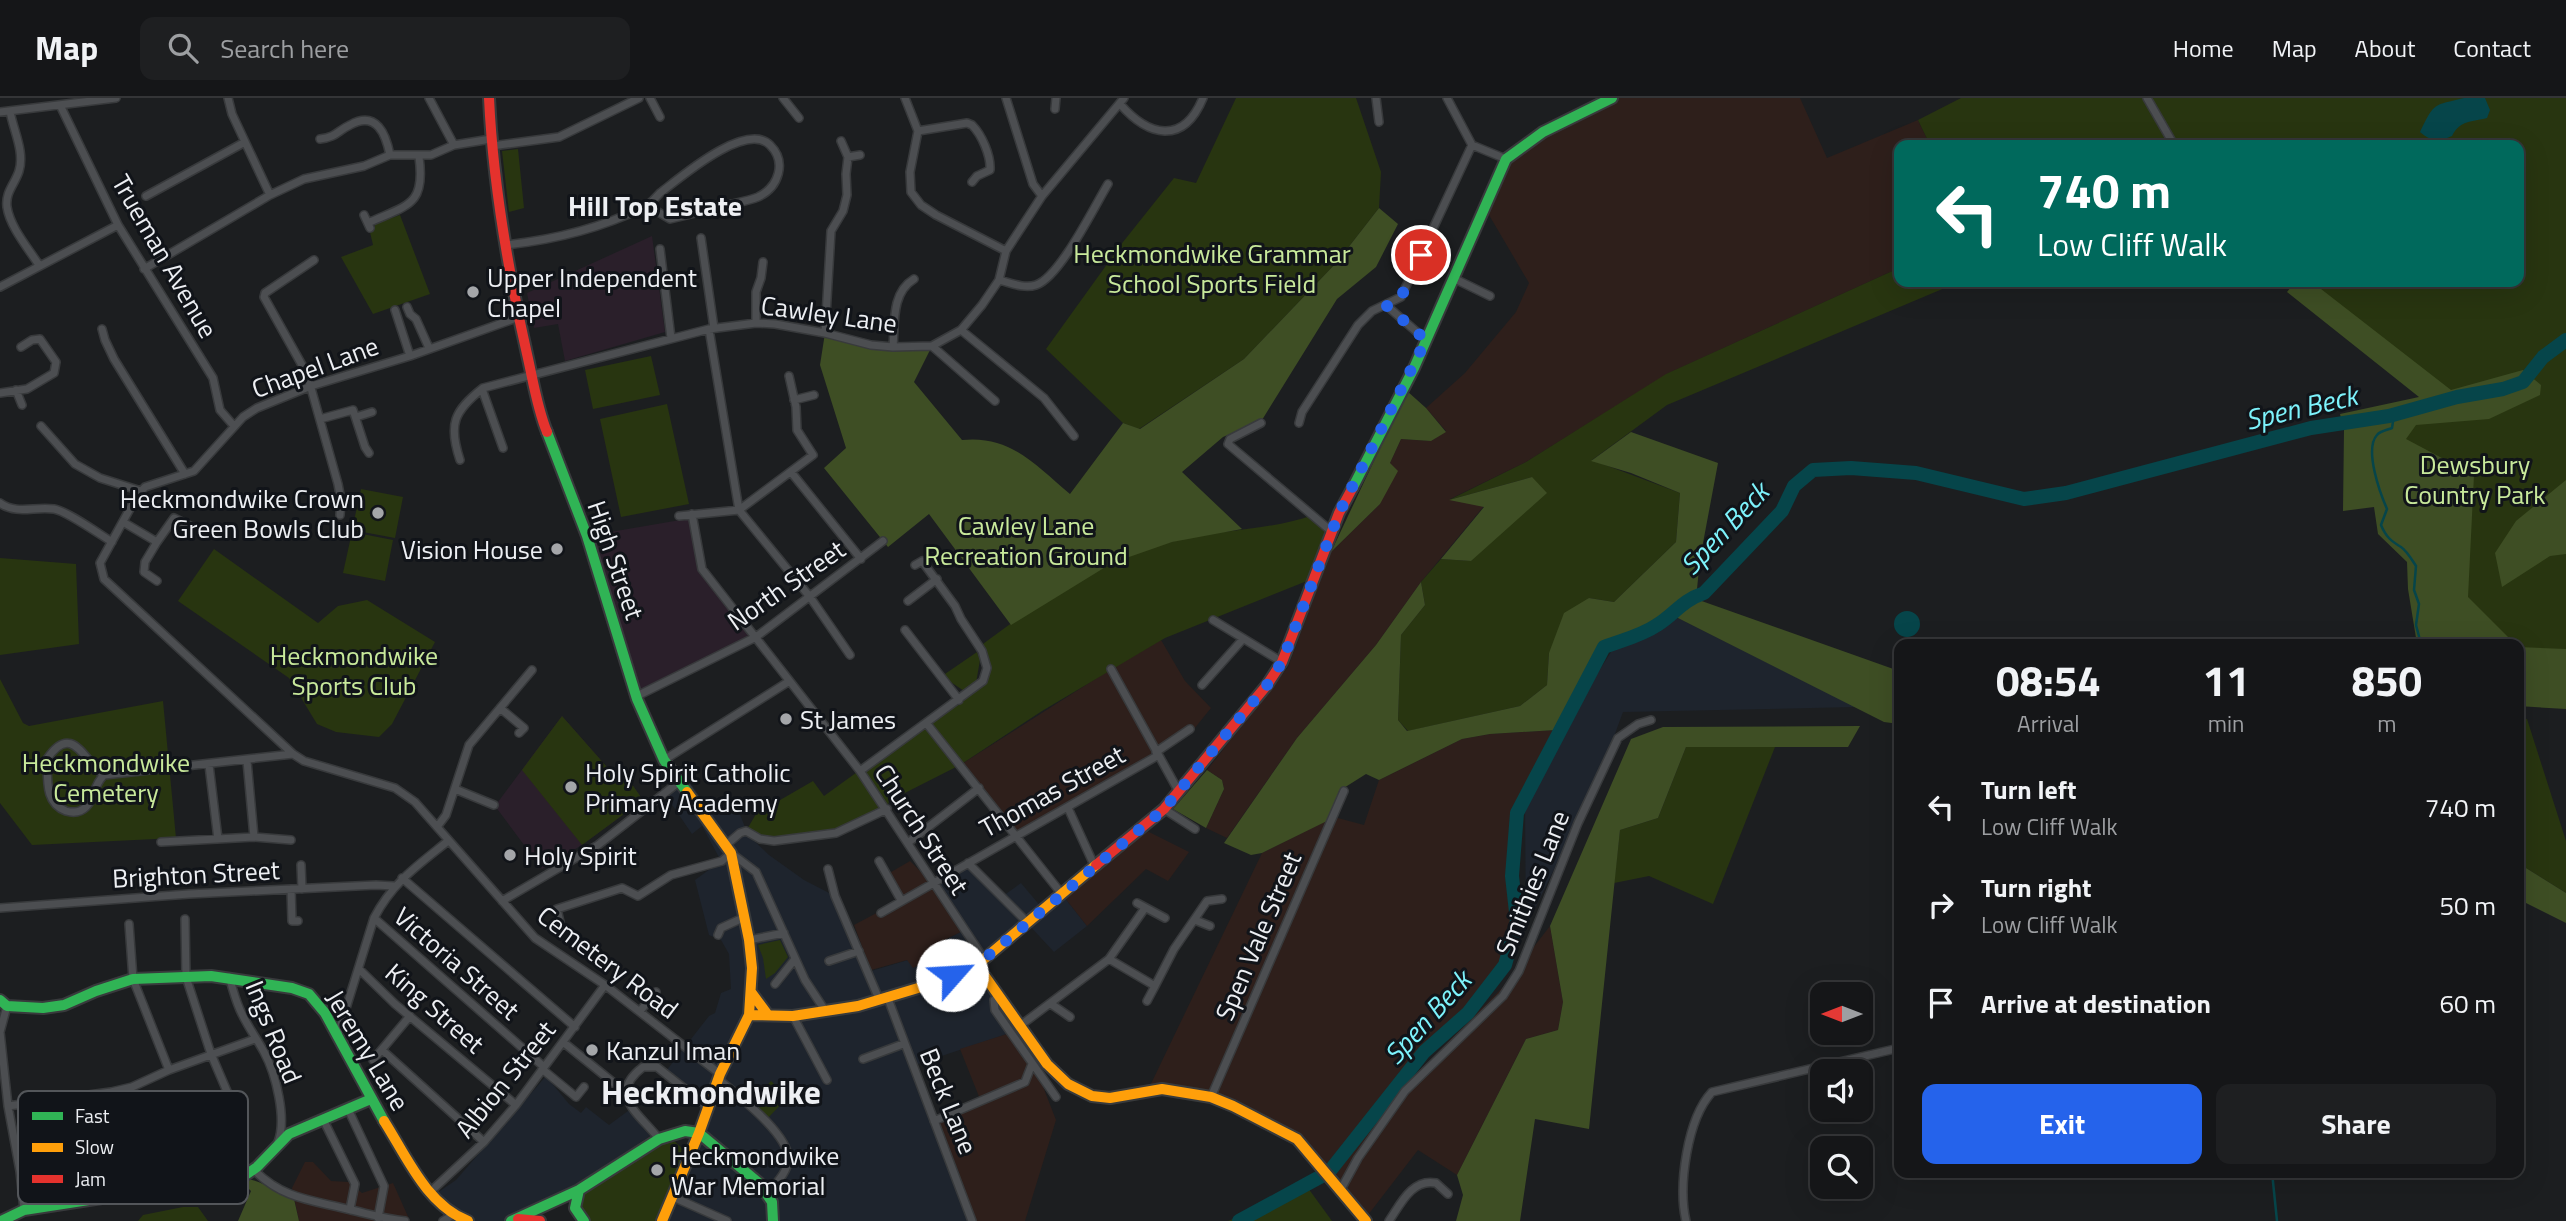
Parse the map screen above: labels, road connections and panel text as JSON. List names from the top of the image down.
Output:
{
  "streets": {
    "main road": ["High Street", "Jeremy Lane"],
    "street": [
      "Trueman Avenue",
      "Cawley Lane",
      "Chapel Lane",
      "North Street",
      "Thomas Street",
      "Church Street",
      "Brighton Street",
      "Smithies Lane",
      "Spen Vale Street",
      "Cemetery Road",
      "Victoria Street",
      "King Street",
      "Ings Road",
      "Albion Street",
      "Beck Lane"
    ]
  },
  "crossings": [
    ["Trueman Avenue", "Chapel Lane"],
    ["Cawley Lane", "High Street"],
    ["Chapel Lane", "High Street"],
    ["High Street", "North Street"],
    ["North Street", "Church Street"],
    ["Thomas Street", "Church Street"],
    ["Cemetery Road", "Albion Street"],
    ["Victoria Street", "Albion Street"],
    ["King Street", "Albion Street"],
    ["Ings Road", "Jeremy Lane"],
    ["Jeremy Lane", "Albion Street"]
  ],
  "districts": ["Hill Top Estate", "Heckmondwike"],
  "water": ["Spen Beck"],
  "parks": [
    "Heckmondwike Grammar School Sports Field",
    "Dewsbury Country Park",
    "Cawley Lane Recreation Ground",
    "Heckmondwike Sports Club",
    "Heckmondwike Cemetery"
  ],
  "places": [
    "Upper Independent Chapel",
    "Heckmondwike Crown Green Bowls Club",
    "Vision House",
    "St James",
    "Holy Spirit Catholic Primary Academy",
    "Holy Spirit",
    "Kanzul Iman",
    "Heckmondwike War Memorial"
  ],
  "legend": ["Fast", "Slow", "Jam"],
  "north": "left",
  "page": {
    "header": "Map",
    "search": "Search here",
    "nav": [
      "Home",
      "Map",
      "About",
      "Contact"
    ],
    "turn": ["740 m", "Low Cliff Walk"],
    "eta": [
      "08:54",
      "Arrival",
      "11",
      "min",
      "850",
      "m"
    ],
    "list": [
      {
        "name": "Turn left",
        "note": "Low Cliff Walk",
        "value": "740 m"
      },
      {
        "name": "Turn right",
        "note": "Low Cliff Walk",
        "value": "50 m"
      },
      {
        "name": "Arrive at destination",
        "value": "60 m"
      }
    ],
    "buttons": ["Exit", "Share"]
  }
}
